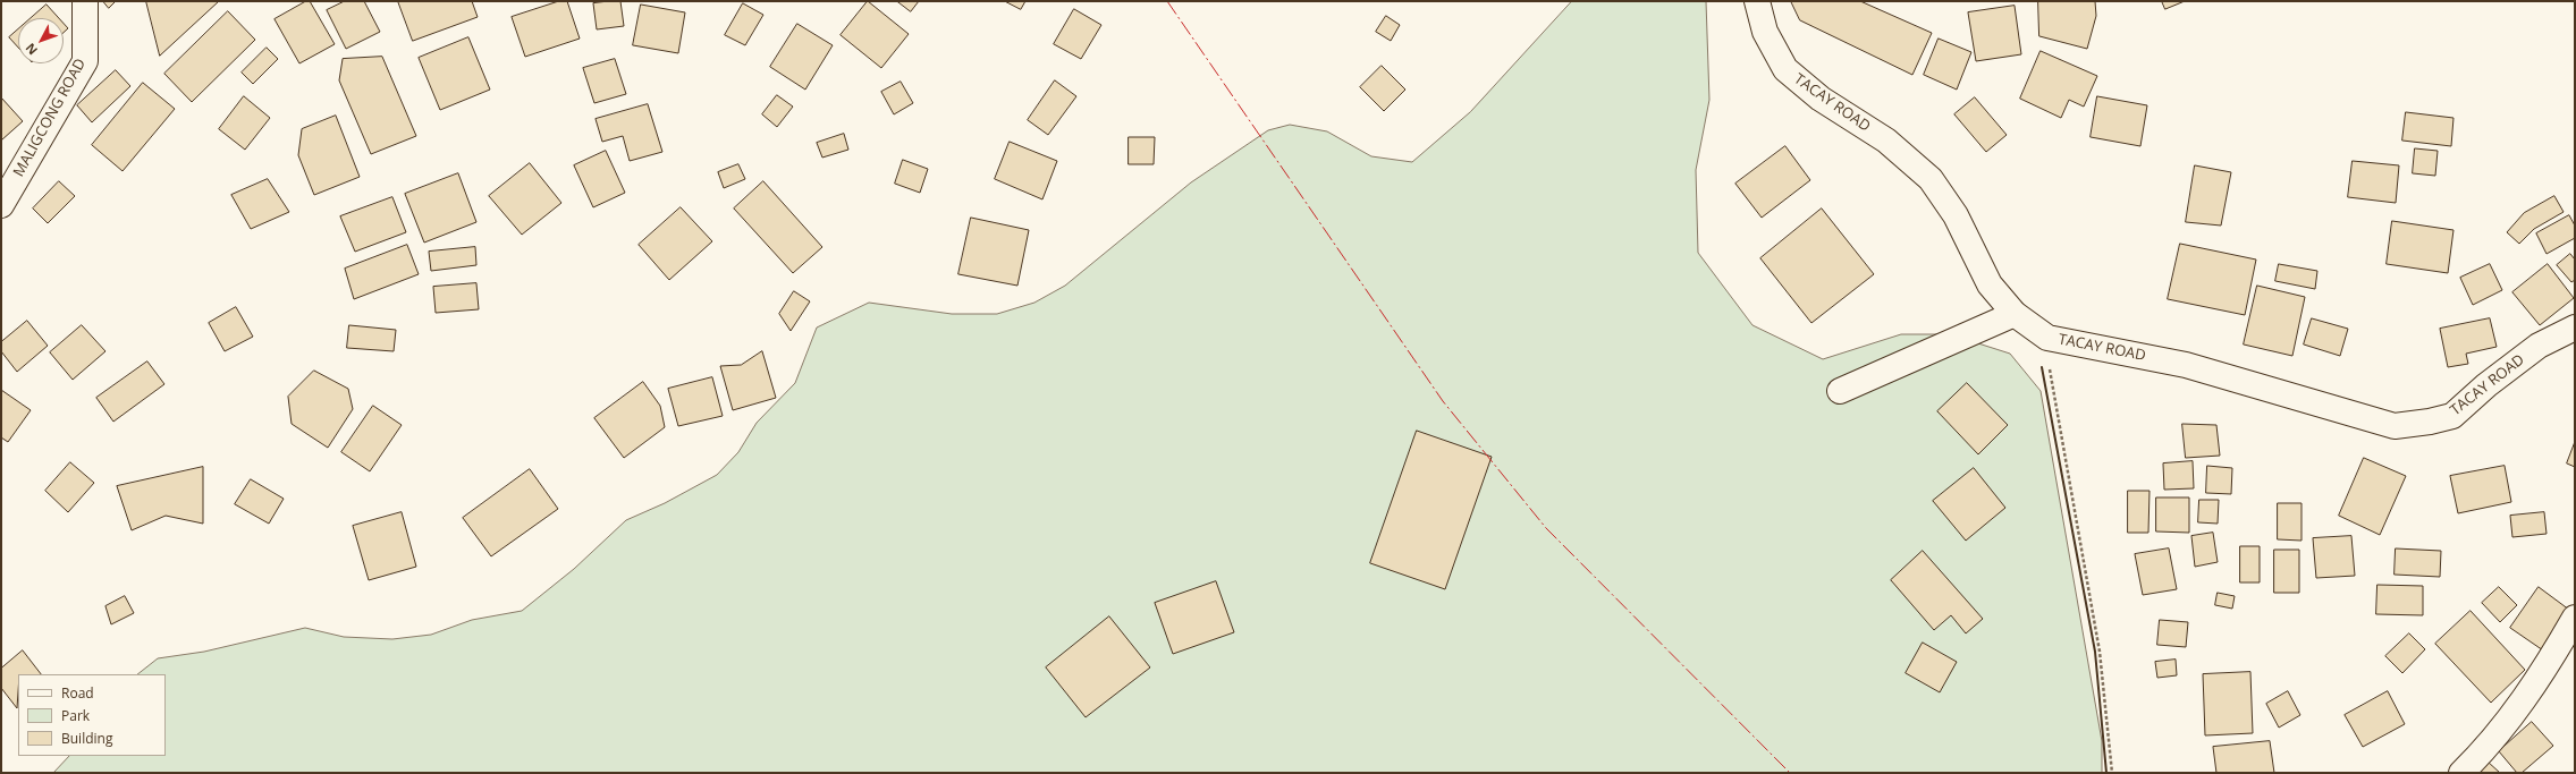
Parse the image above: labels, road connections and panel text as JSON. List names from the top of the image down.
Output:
{
  "streets": {
    "main road": ["TACAY ROAD", "MALIGCONG ROAD"]
  },
  "legend": ["Road", "Park", "Building"],
  "north": "bottom left"
}
